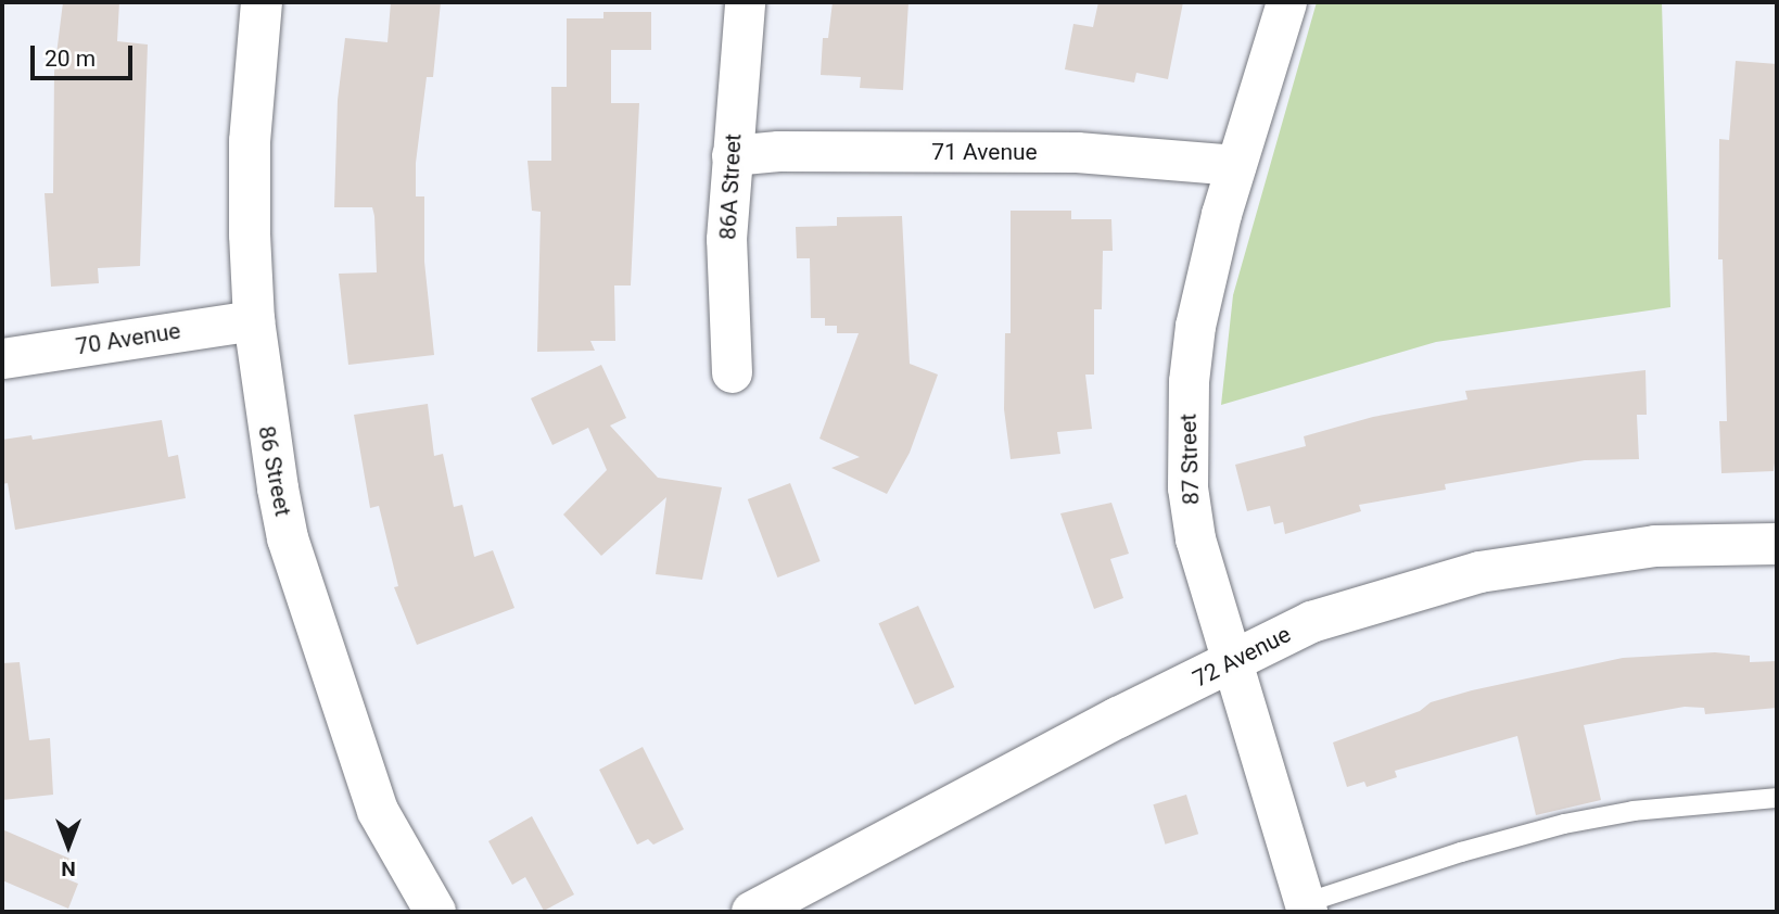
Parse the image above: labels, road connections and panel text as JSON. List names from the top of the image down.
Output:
{
  "streets": {
    "street": [
      "71 Avenue",
      "86A Street",
      "70 Avenue",
      "87 Street",
      "86 Street",
      "72 Avenue"
    ]
  },
  "crossings": [
    ["71 Avenue", "86A Street"],
    ["71 Avenue", "87 Street"],
    ["70 Avenue", "86 Street"],
    ["87 Street", "72 Avenue"]
  ],
  "scale_bar": "20 m",
  "north": "bottom"
}
